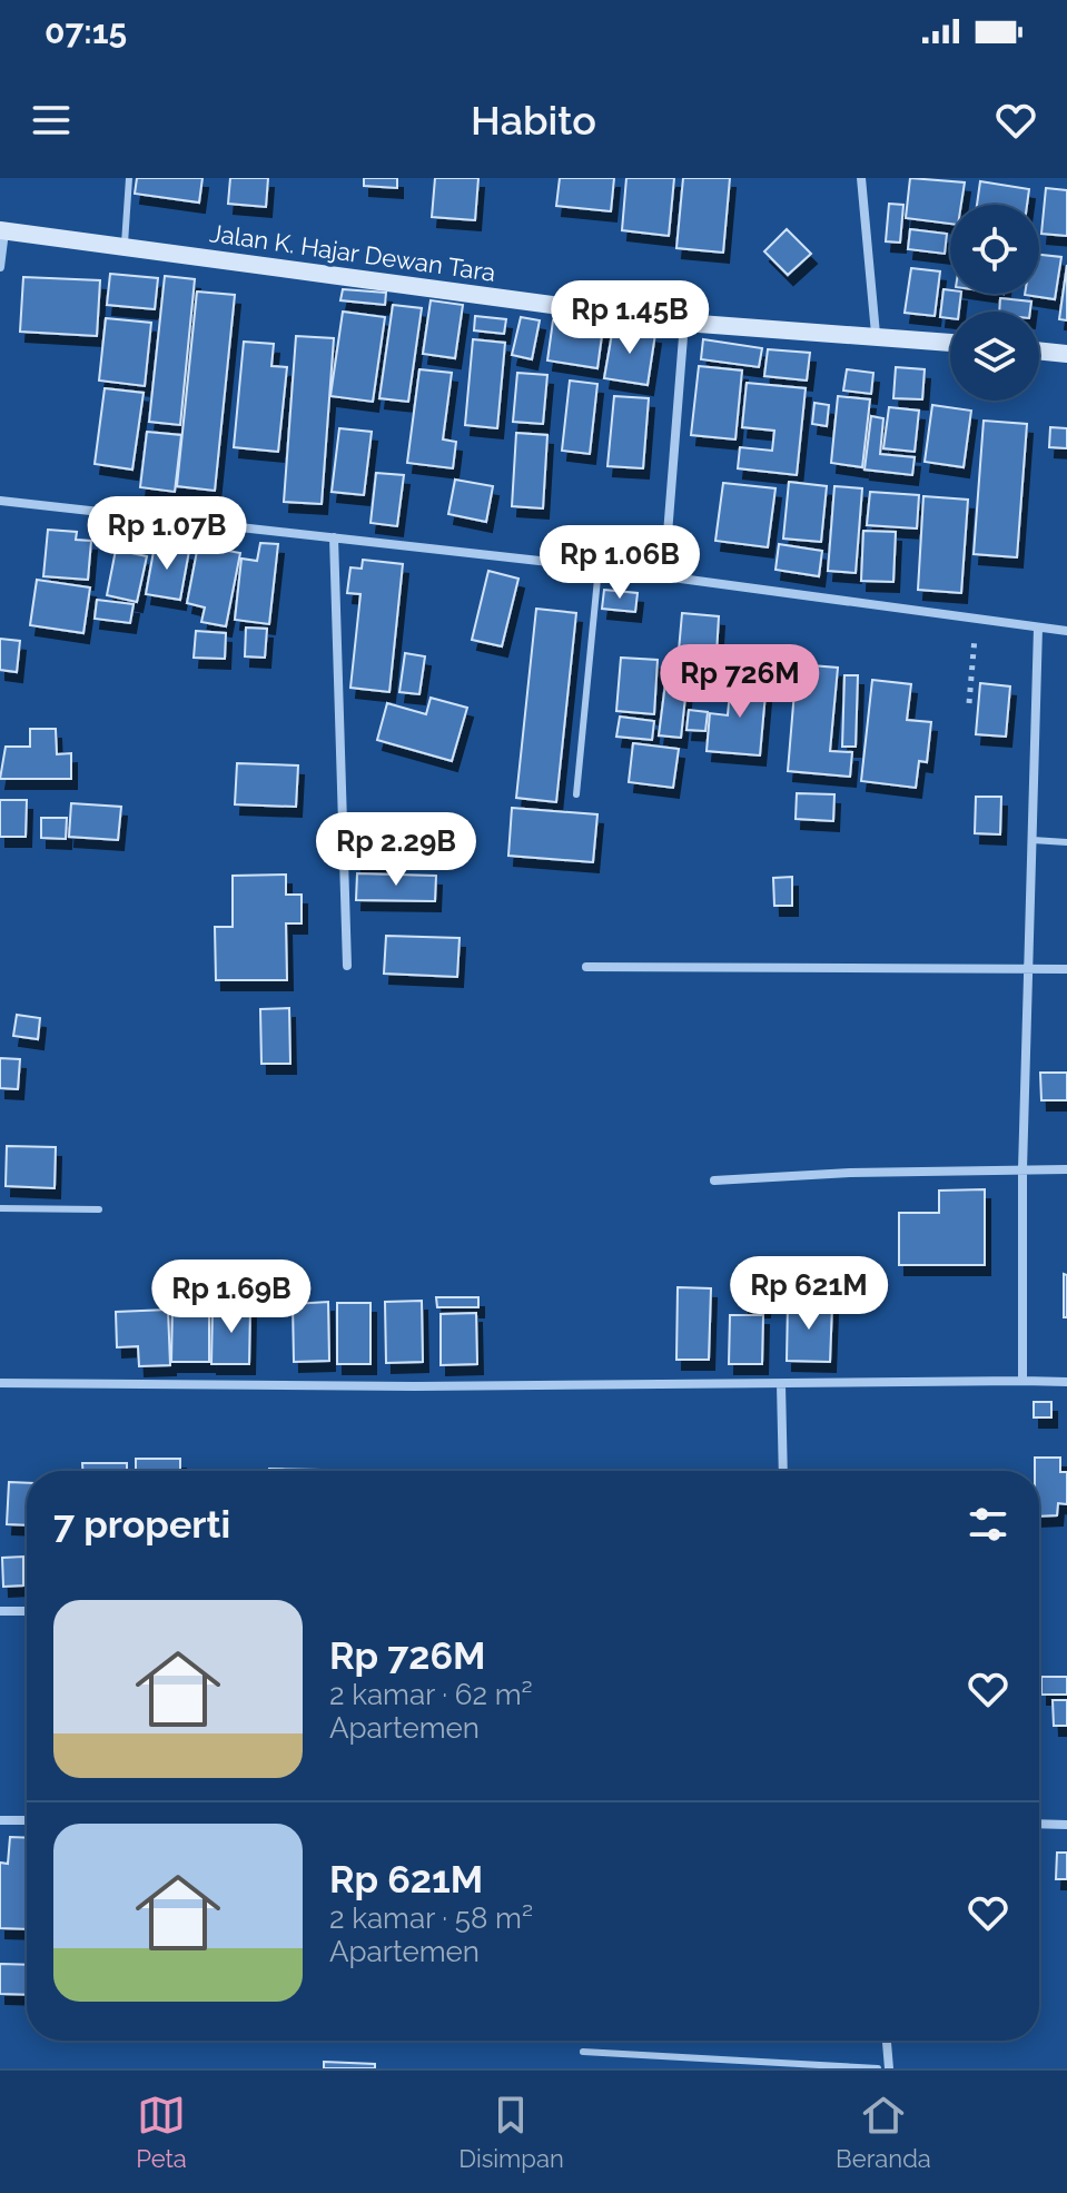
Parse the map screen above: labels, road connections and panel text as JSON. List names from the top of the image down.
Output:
{
  "streets": {
    "street": ["Jalan K. Hajar Dewan Tara"]
  },
  "page": {
    "status": "07:15",
    "header": "Habito",
    "price": [
      "Rp 1.45B",
      "Rp 1.07B",
      "Rp 1.06B",
      "Rp 726M",
      "Rp 2.29B",
      "Rp 621M",
      "Rp 1.69B"
    ],
    "heading": "7 properti",
    "list": [
      {
        "name": "Rp 726M",
        "note": "2 kamar · 62 m² · Apartemen"
      },
      {
        "name": "Rp 621M",
        "note": "2 kamar · 58 m² · Apartemen"
      }
    ],
    "tabs": ["Peta", "Disimpan", "Beranda"]
  }
}
